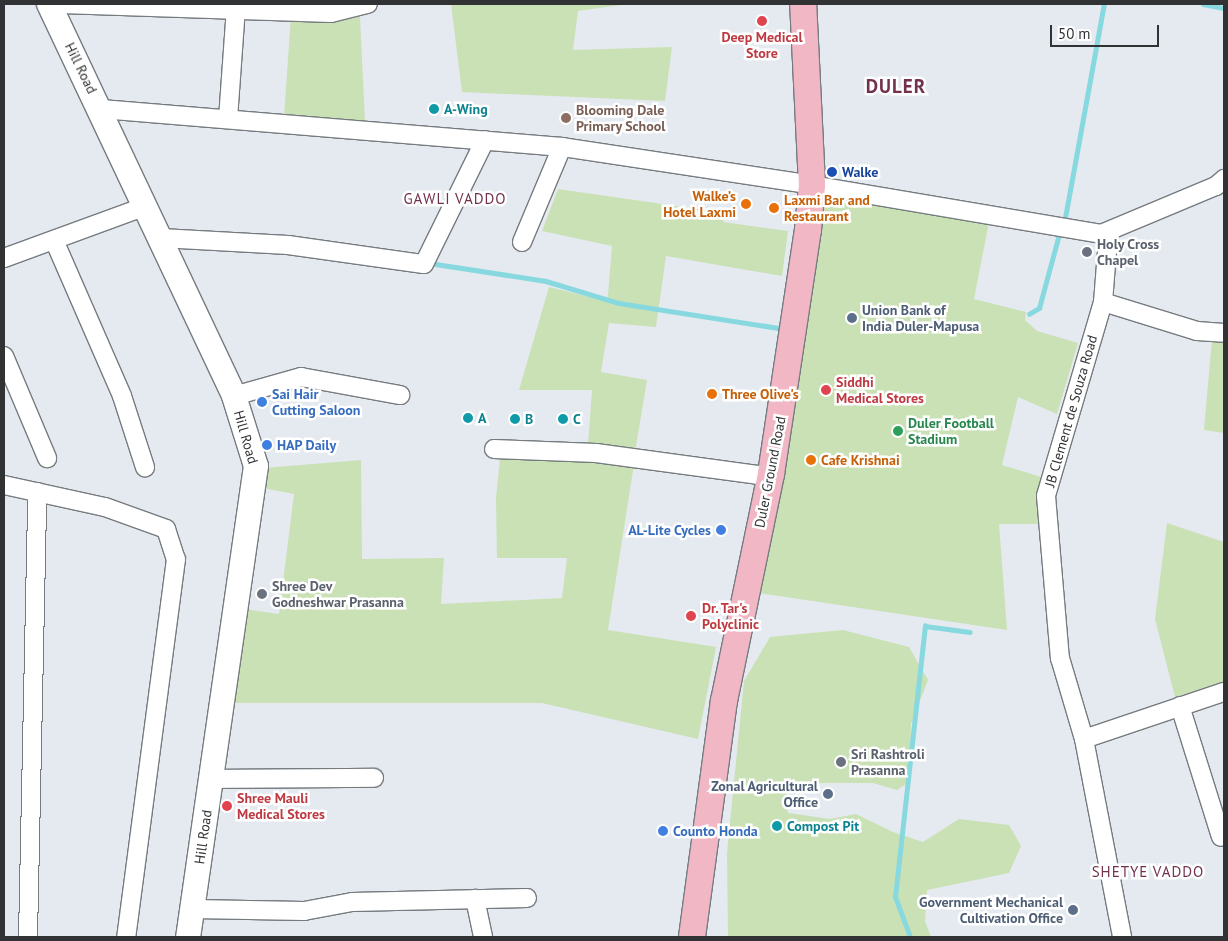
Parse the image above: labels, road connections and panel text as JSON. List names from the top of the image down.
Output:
{
  "streets": {
    "main road": ["Duler Ground Road"],
    "street": ["Hill Road", "JB Clement de Souza Road"]
  },
  "districts": ["DULER", "GAWLI VADDO", "SHETYE VADDO"],
  "places": [
    "Deep Medical Store",
    "A-Wing",
    "Blooming Dale Primary School",
    "Walke",
    "Walke’s Hotel Laxmi",
    "Laxmi Bar and Restaurant",
    "Holy Cross Chapel",
    "Union Bank of India Duler-Mapusa",
    "Siddhi Medical Stores",
    "Three Olive's",
    "Sai Hair Cutting Saloon",
    "A",
    "B",
    "C",
    "Duler Football Stadium",
    "HAP Daily",
    "Cafe Krishnai",
    "AL-Lite Cycles",
    "Shree Dev Godneshwar Prasanna",
    "Dr. Tar's Polyclinic",
    "Sri Rashtroli Prasanna",
    "Zonal Agricultural Office",
    "Shree Mauli Medical Stores",
    "Compost Pit",
    "Counto Honda",
    "Government Mechanical Cultivation Office"
  ],
  "scale_bar": "50 m"
}
